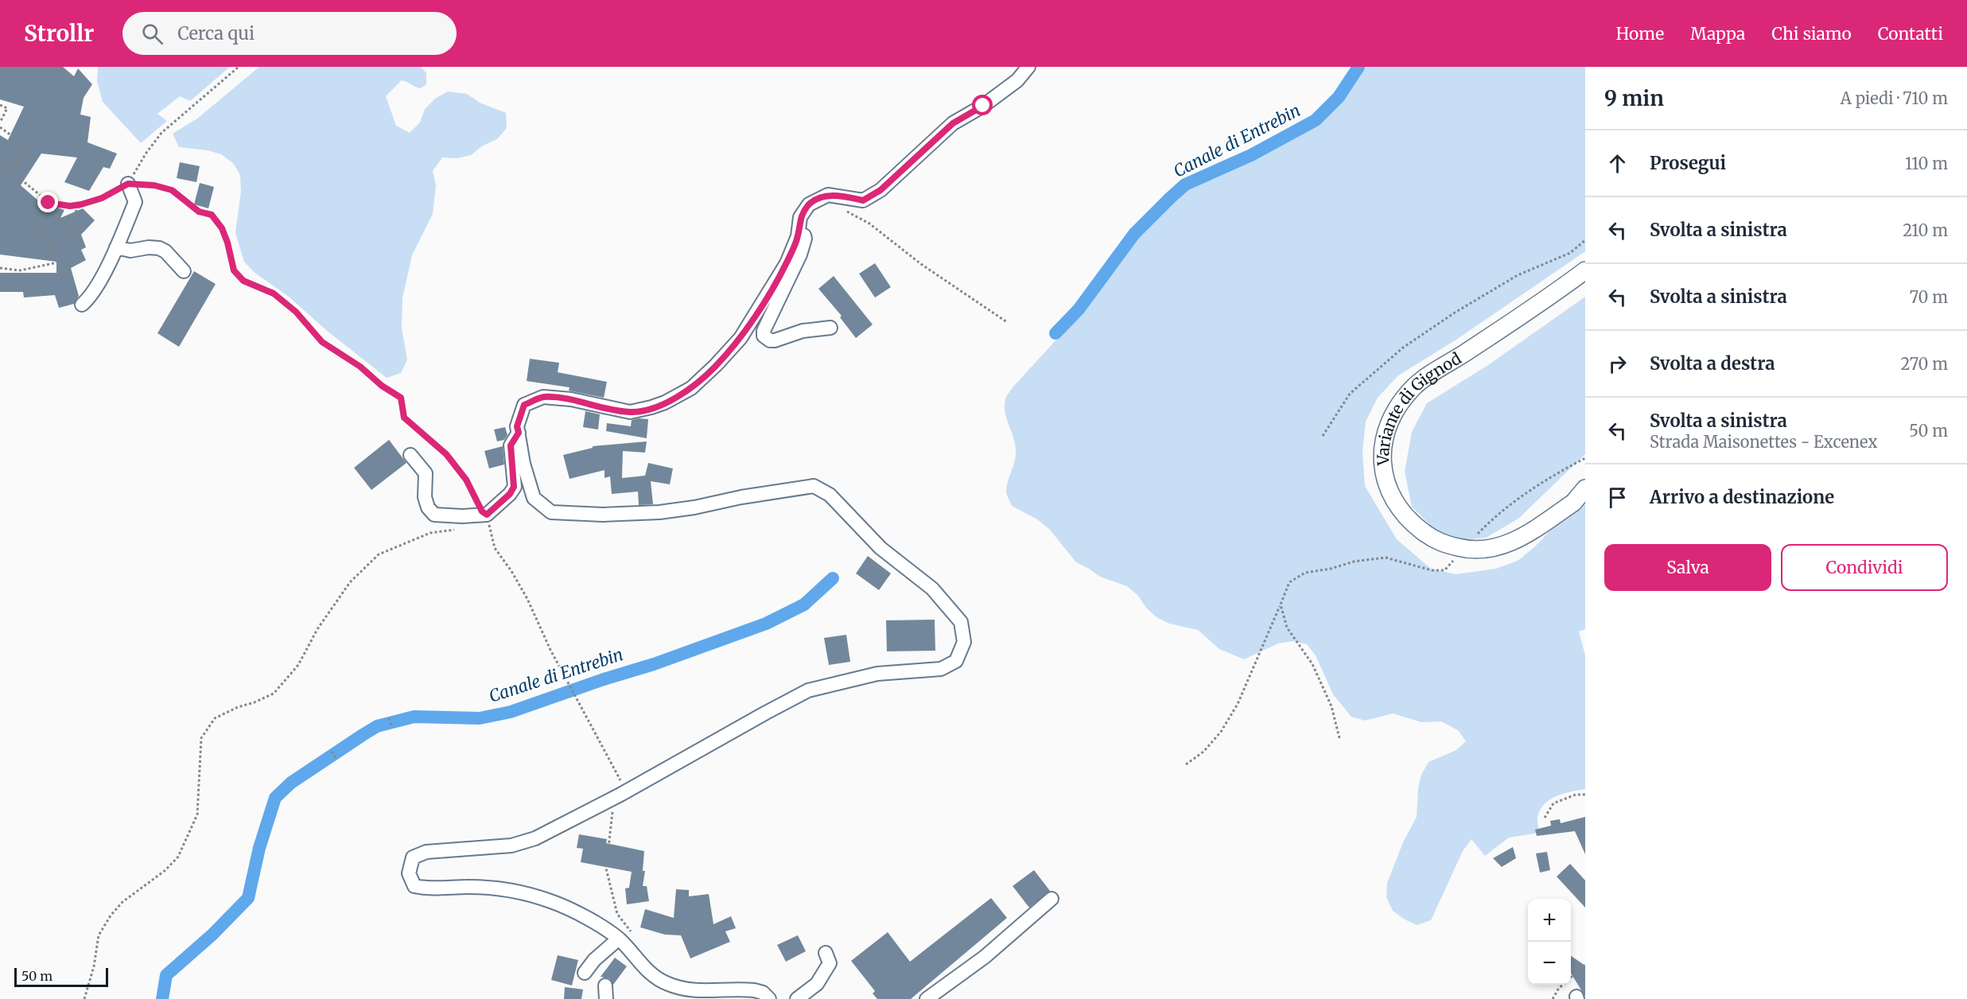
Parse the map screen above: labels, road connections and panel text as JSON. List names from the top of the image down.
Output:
{
  "streets": {
    "main road": ["Variante di Gignod"]
  },
  "water": ["Canale di Entrebin"],
  "scale_bar": "50 m",
  "page": {
    "header": "Strollr",
    "search": "Cerca qui",
    "nav": [
      "Home",
      "Mappa",
      "Chi siamo",
      "Contatti"
    ],
    "heading": ["9 min", "A piedi · 710 m"],
    "list": [
      ["Prosegui", "110 m"],
      ["Svolta a sinistra", "210 m"],
      ["Svolta a sinistra", "70 m"],
      ["Svolta a destra", "270 m"],
      ["Svolta a sinistra", "Strada Maisonettes - Excenex", "50 m"],
      "Arrivo a destinazione"
    ],
    "buttons": ["Salva", "Condividi"],
    "map_buttons": ["+", "−"],
    "scale": "50 m"
  }
}
